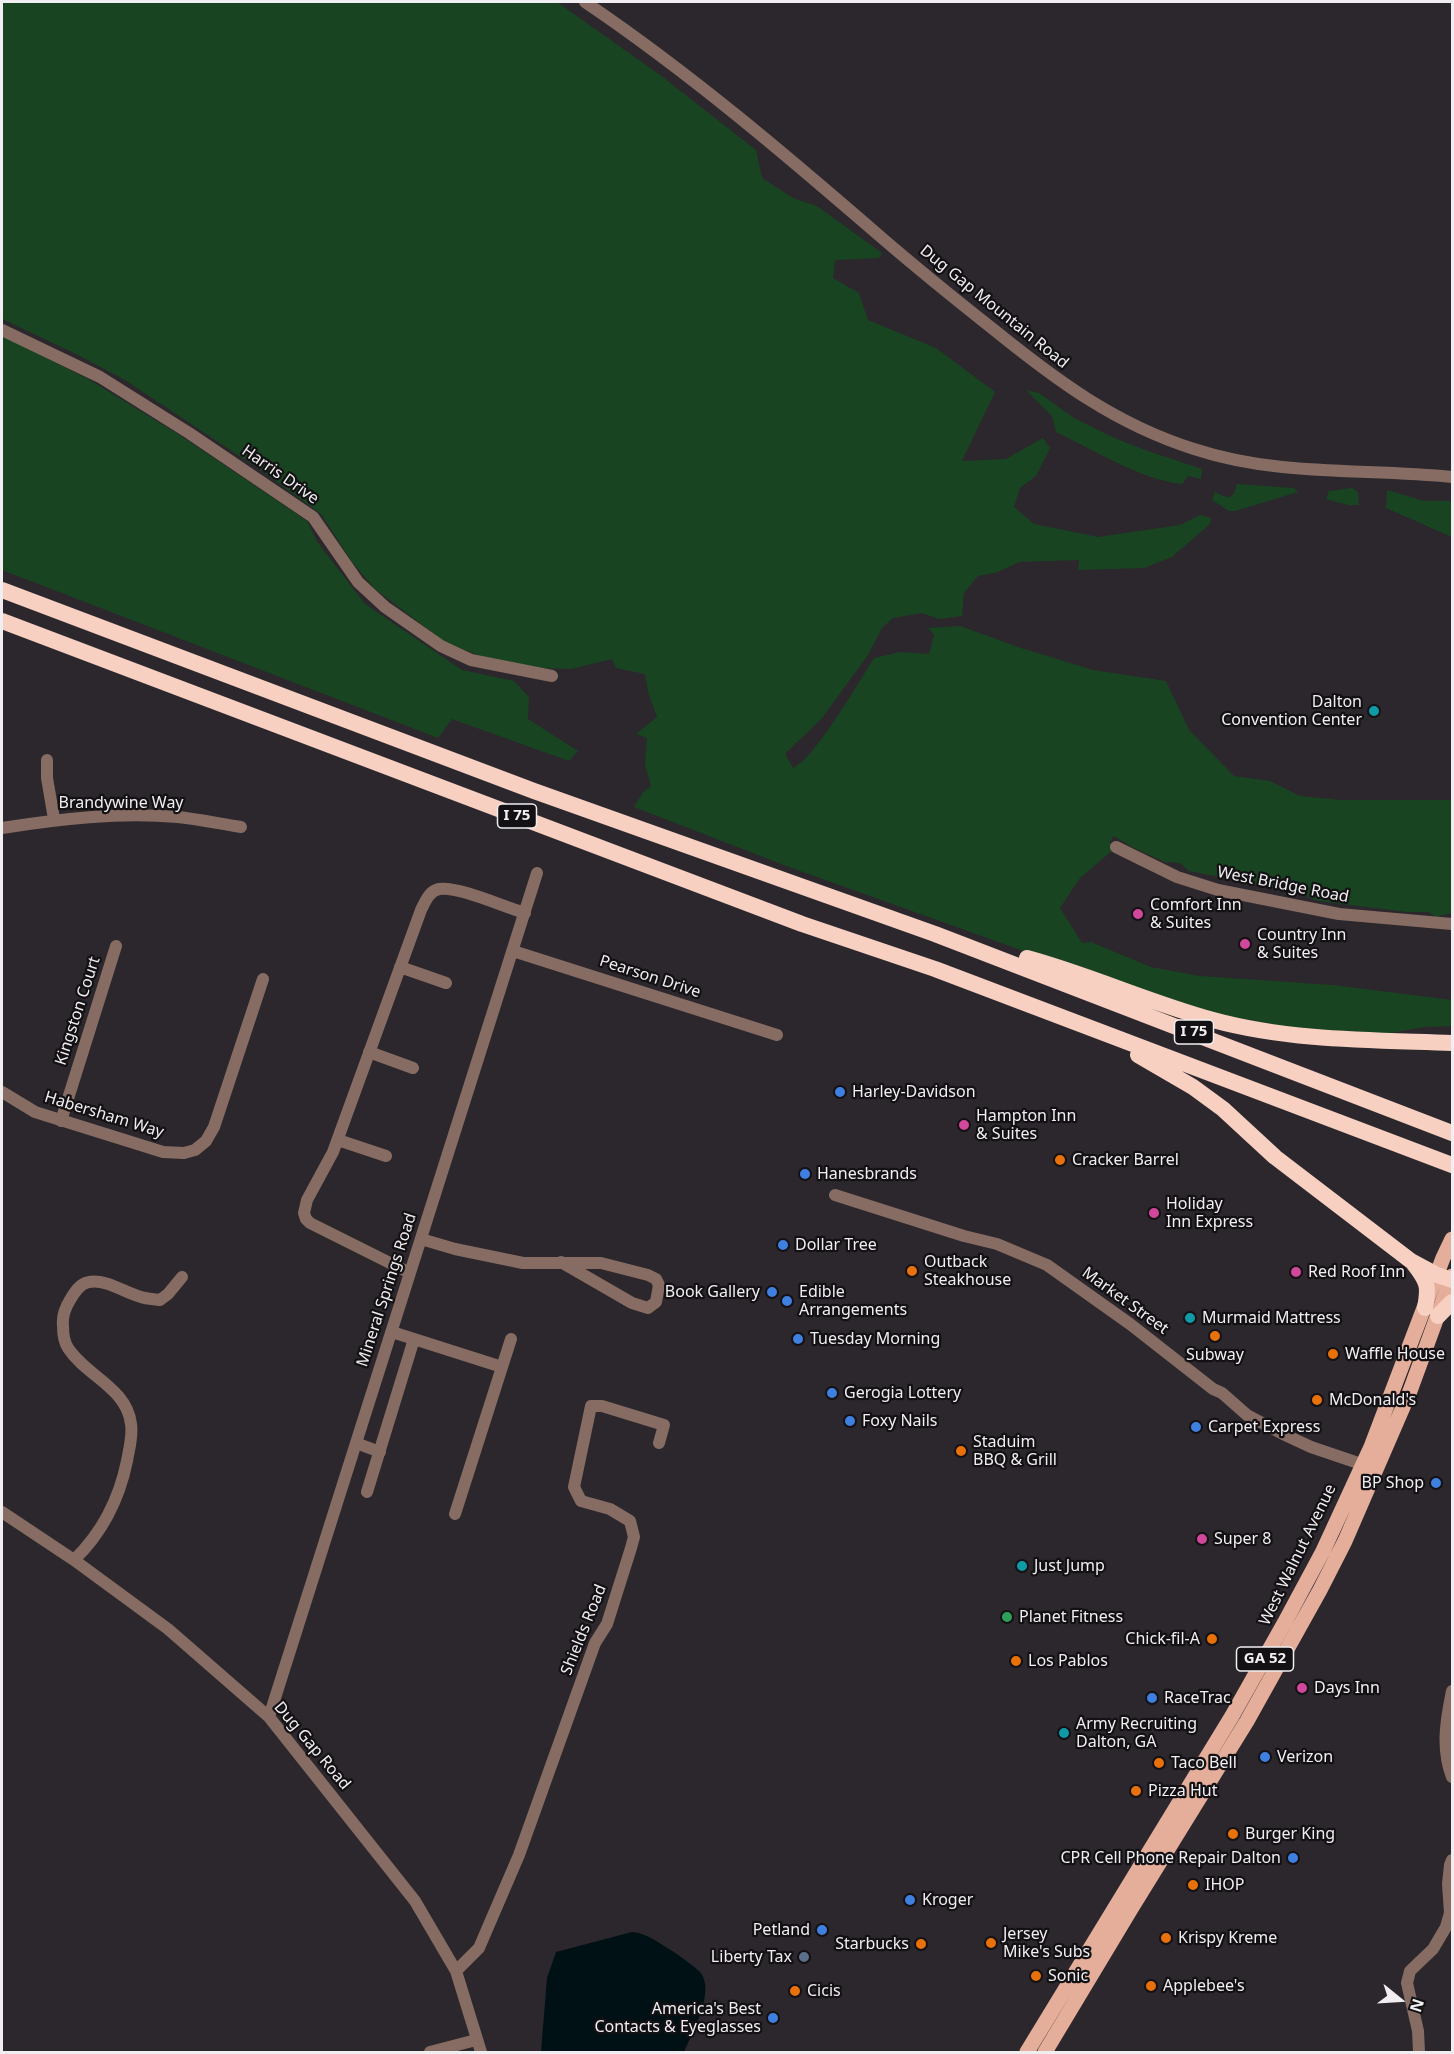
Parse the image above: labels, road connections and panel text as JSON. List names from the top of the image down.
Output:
{
  "streets": {
    "highway": ["I 75"],
    "main road": ["West Walnut Avenue", "GA 52"],
    "street": [
      "Dug Gap Mountain Road",
      "Harris Drive",
      "Brandywine Way",
      "West Bridge Road",
      "Pearson Drive",
      "Kingston Court",
      "Habersham Way",
      "Mineral Springs Road",
      "Market Street",
      "Shields Road",
      "Dug Gap Road"
    ]
  },
  "crossings": [
    ["Pearson Drive", "Mineral Springs Road"],
    ["Kingston Court", "Habersham Way"],
    ["Mineral Springs Road", "Dug Gap Road"],
    ["Market Street", "West Walnut Avenue"],
    ["Shields Road", "Dug Gap Road"]
  ],
  "places": [
    "Dalton Convention Center",
    "Comfort Inn & Suites",
    "Country Inn & Suites",
    "Harley-Davidson",
    "Hampton Inn & Suites",
    "Cracker Barrel",
    "Hanesbrands",
    "Holiday Inn Express",
    "Dollar Tree",
    "Outback Steakhouse",
    "Red Roof Inn",
    "Book Gallery",
    "Edible Arrangements",
    "Murmaid Mattress",
    "Subway",
    "Tuesday Morning",
    "Waffle House",
    "Gerogia Lottery",
    "McDonald's",
    "Foxy Nails",
    "Carpet Express",
    "Staduim BBQ & Grill",
    "BP Shop",
    "Super 8",
    "Just Jump",
    "Planet Fitness",
    "Chick-fil-A",
    "Los Pablos",
    "Days Inn",
    "RaceTrac",
    "Army Recruiting Dalton, GA",
    "Verizon",
    "Taco Bell",
    "Pizza Hut",
    "Burger King",
    "CPR Cell Phone Repair Dalton",
    "IHOP",
    "Kroger",
    "Petland",
    "Krispy Kreme",
    "Jersey Mike's Subs",
    "Starbucks",
    "Liberty Tax",
    "Sonic",
    "Applebee's",
    "Cicis",
    "America's Best Contacts & Eyeglasses"
  ],
  "north": "right"
}
